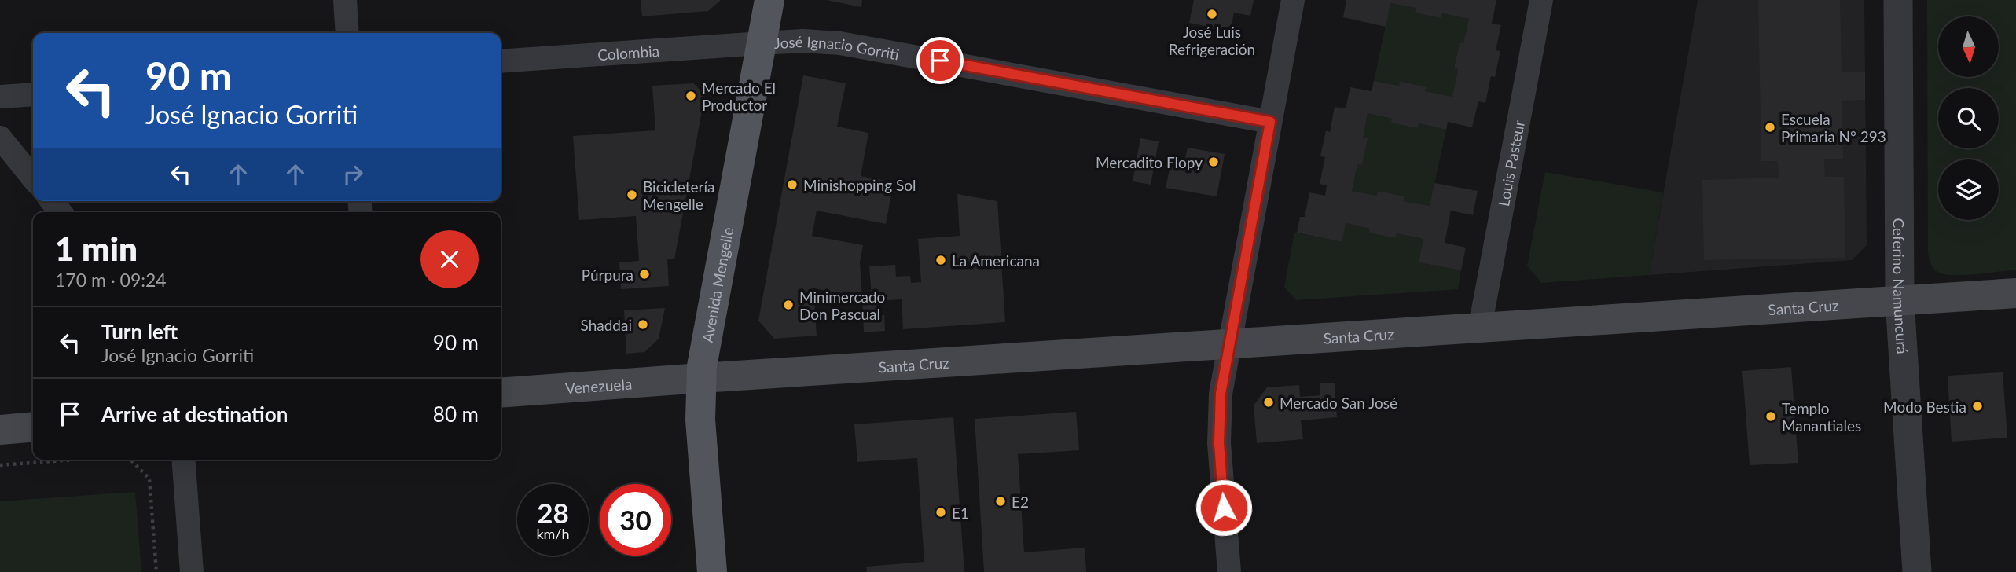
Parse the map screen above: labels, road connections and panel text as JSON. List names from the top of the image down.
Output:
{
  "streets": {
    "main road": ["Avenida Mengelle", "Santa Cruz", "Venezuela"],
    "street": [
      "José Ignacio Gorriti",
      "Colombia",
      "Louis Pasteur",
      "Ceferino Namuncurá"
    ]
  },
  "crossings": [
    ["José Ignacio Gorriti", "Colombia"],
    ["José Ignacio Gorriti", "Avenida Mengelle"],
    ["Colombia", "Avenida Mengelle"],
    ["Louis Pasteur", "Santa Cruz"],
    ["Avenida Mengelle", "Santa Cruz"],
    ["Avenida Mengelle", "Venezuela"],
    ["Ceferino Namuncurá", "Santa Cruz"],
    ["Santa Cruz", "Venezuela"]
  ],
  "places": [
    "José Luis Refrigeración",
    "Mercado El Productor",
    "Escuela Primaria N° 293",
    "Mercadito Flopy",
    "Minishopping Sol",
    "Bicicletería Mengelle",
    "La Americana",
    "Púrpura",
    "Minimercado Don Pascual",
    "Shaddai",
    "Mercado San José",
    "Modo Bestia",
    "Templo Manantiales",
    "E2",
    "E1"
  ],
  "north": "bottom",
  "page": {
    "turn": ["90 m", "José Ignacio Gorriti"],
    "heading": ["1 min", "170 m · 09:24"],
    "list": [
      {
        "name": "Turn left",
        "note": "José Ignacio Gorriti",
        "value": "90 m"
      },
      {
        "name": "Arrive at destination",
        "value": "80 m"
      }
    ],
    "speed": "28 km/h",
    "limit": "30"
  }
}
